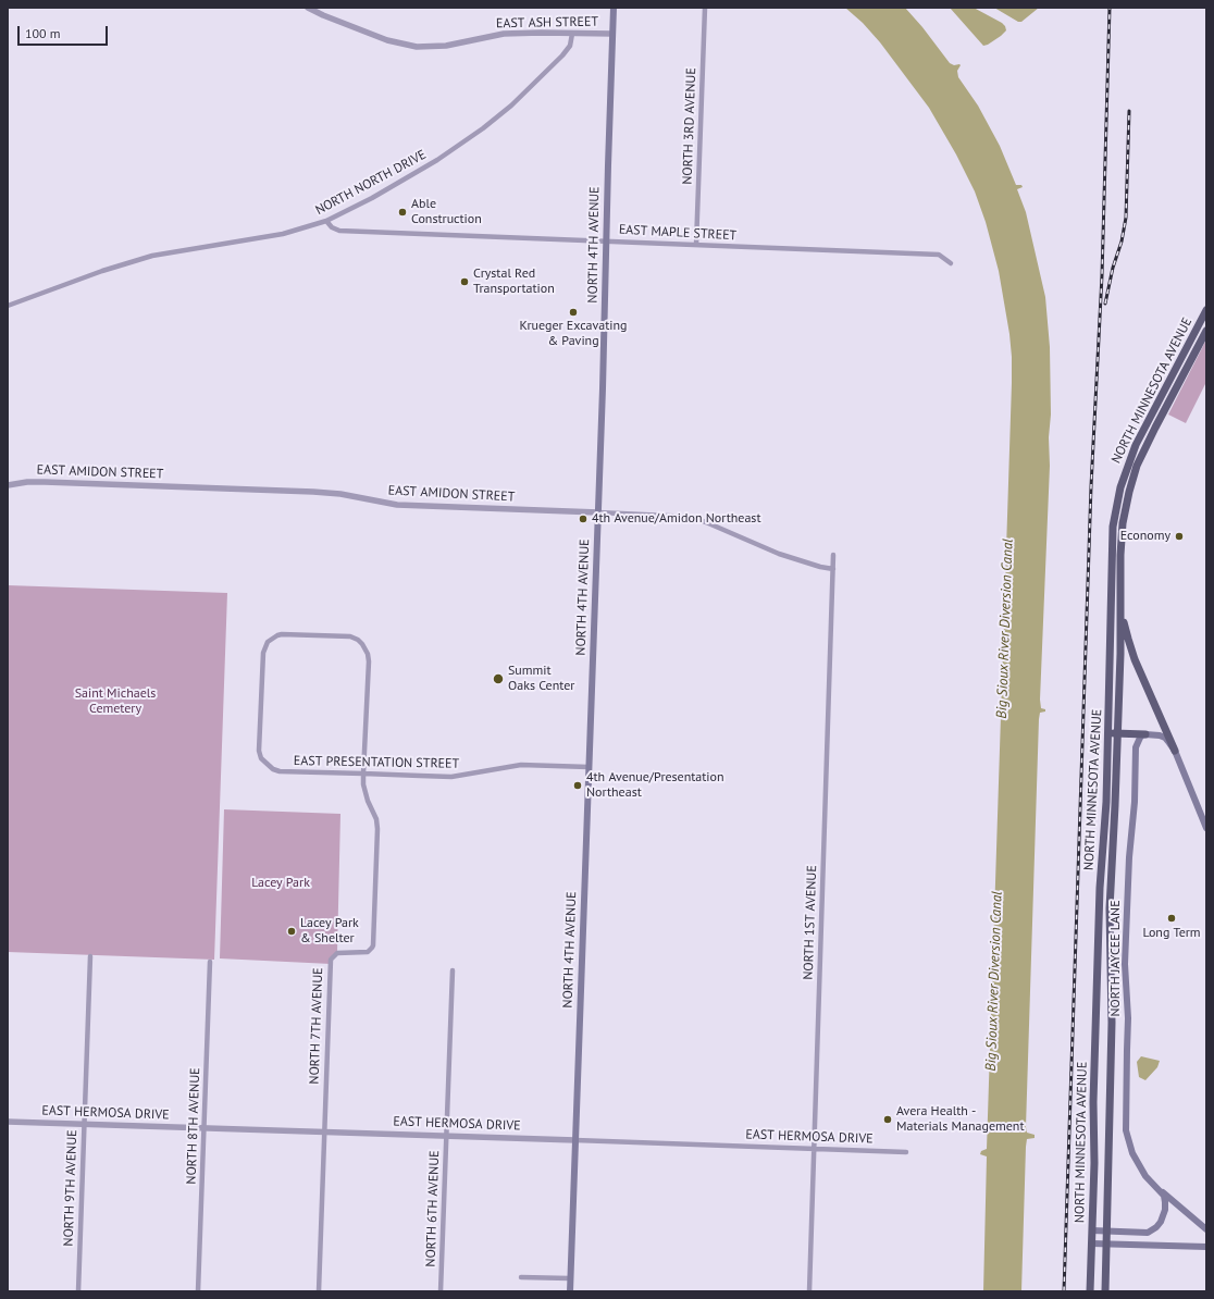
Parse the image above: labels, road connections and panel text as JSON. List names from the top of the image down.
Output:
{
  "streets": {
    "main road": ["NORTH 4TH AVENUE", "NORTH MINNESOTA AVENUE", "NORTH JAYCEE LANE"],
    "street": [
      "EAST ASH STREET",
      "NORTH 3RD AVENUE",
      "NORTH NORTH DRIVE",
      "EAST MAPLE STREET",
      "EAST AMIDON STREET",
      "EAST PRESENTATION STREET",
      "NORTH 1ST AVENUE",
      "NORTH 7TH AVENUE",
      "EAST HERMOSA DRIVE",
      "NORTH 8TH AVENUE",
      "NORTH 9TH AVENUE",
      "NORTH 6TH AVENUE"
    ]
  },
  "crossings": [
    ["EAST ASH STREET", "NORTH NORTH DRIVE"],
    ["EAST ASH STREET", "NORTH 4TH AVENUE"],
    ["NORTH 3RD AVENUE", "EAST MAPLE STREET"],
    ["NORTH NORTH DRIVE", "EAST MAPLE STREET"],
    ["EAST MAPLE STREET", "NORTH 4TH AVENUE"],
    ["NORTH 4TH AVENUE", "EAST AMIDON STREET"],
    ["NORTH 4TH AVENUE", "EAST PRESENTATION STREET"],
    ["NORTH 4TH AVENUE", "EAST HERMOSA DRIVE"],
    ["NORTH MINNESOTA AVENUE", "NORTH JAYCEE LANE"],
    ["EAST AMIDON STREET", "NORTH 1ST AVENUE"],
    ["EAST PRESENTATION STREET", "NORTH 7TH AVENUE"],
    ["NORTH 1ST AVENUE", "EAST HERMOSA DRIVE"],
    ["NORTH 7TH AVENUE", "EAST HERMOSA DRIVE"],
    ["EAST HERMOSA DRIVE", "NORTH 8TH AVENUE"],
    ["EAST HERMOSA DRIVE", "NORTH 9TH AVENUE"],
    ["EAST HERMOSA DRIVE", "NORTH 6TH AVENUE"]
  ],
  "water": ["Big Sioux River Diversion Canal"],
  "parks": ["Saint Michaels Cemetery", "Lacey Park"],
  "places": [
    "Able Construction",
    "Crystal Red Transportation",
    "Krueger Excavating & Paving",
    "4th Avenue/Amidon Northeast",
    "Economy",
    "Summit Oaks Center",
    "4th Avenue/Presentation Northeast",
    "Long Term",
    "Lacey Park & Shelter",
    "Avera Health - Materials Management"
  ],
  "scale_bar": "100 m"
}
